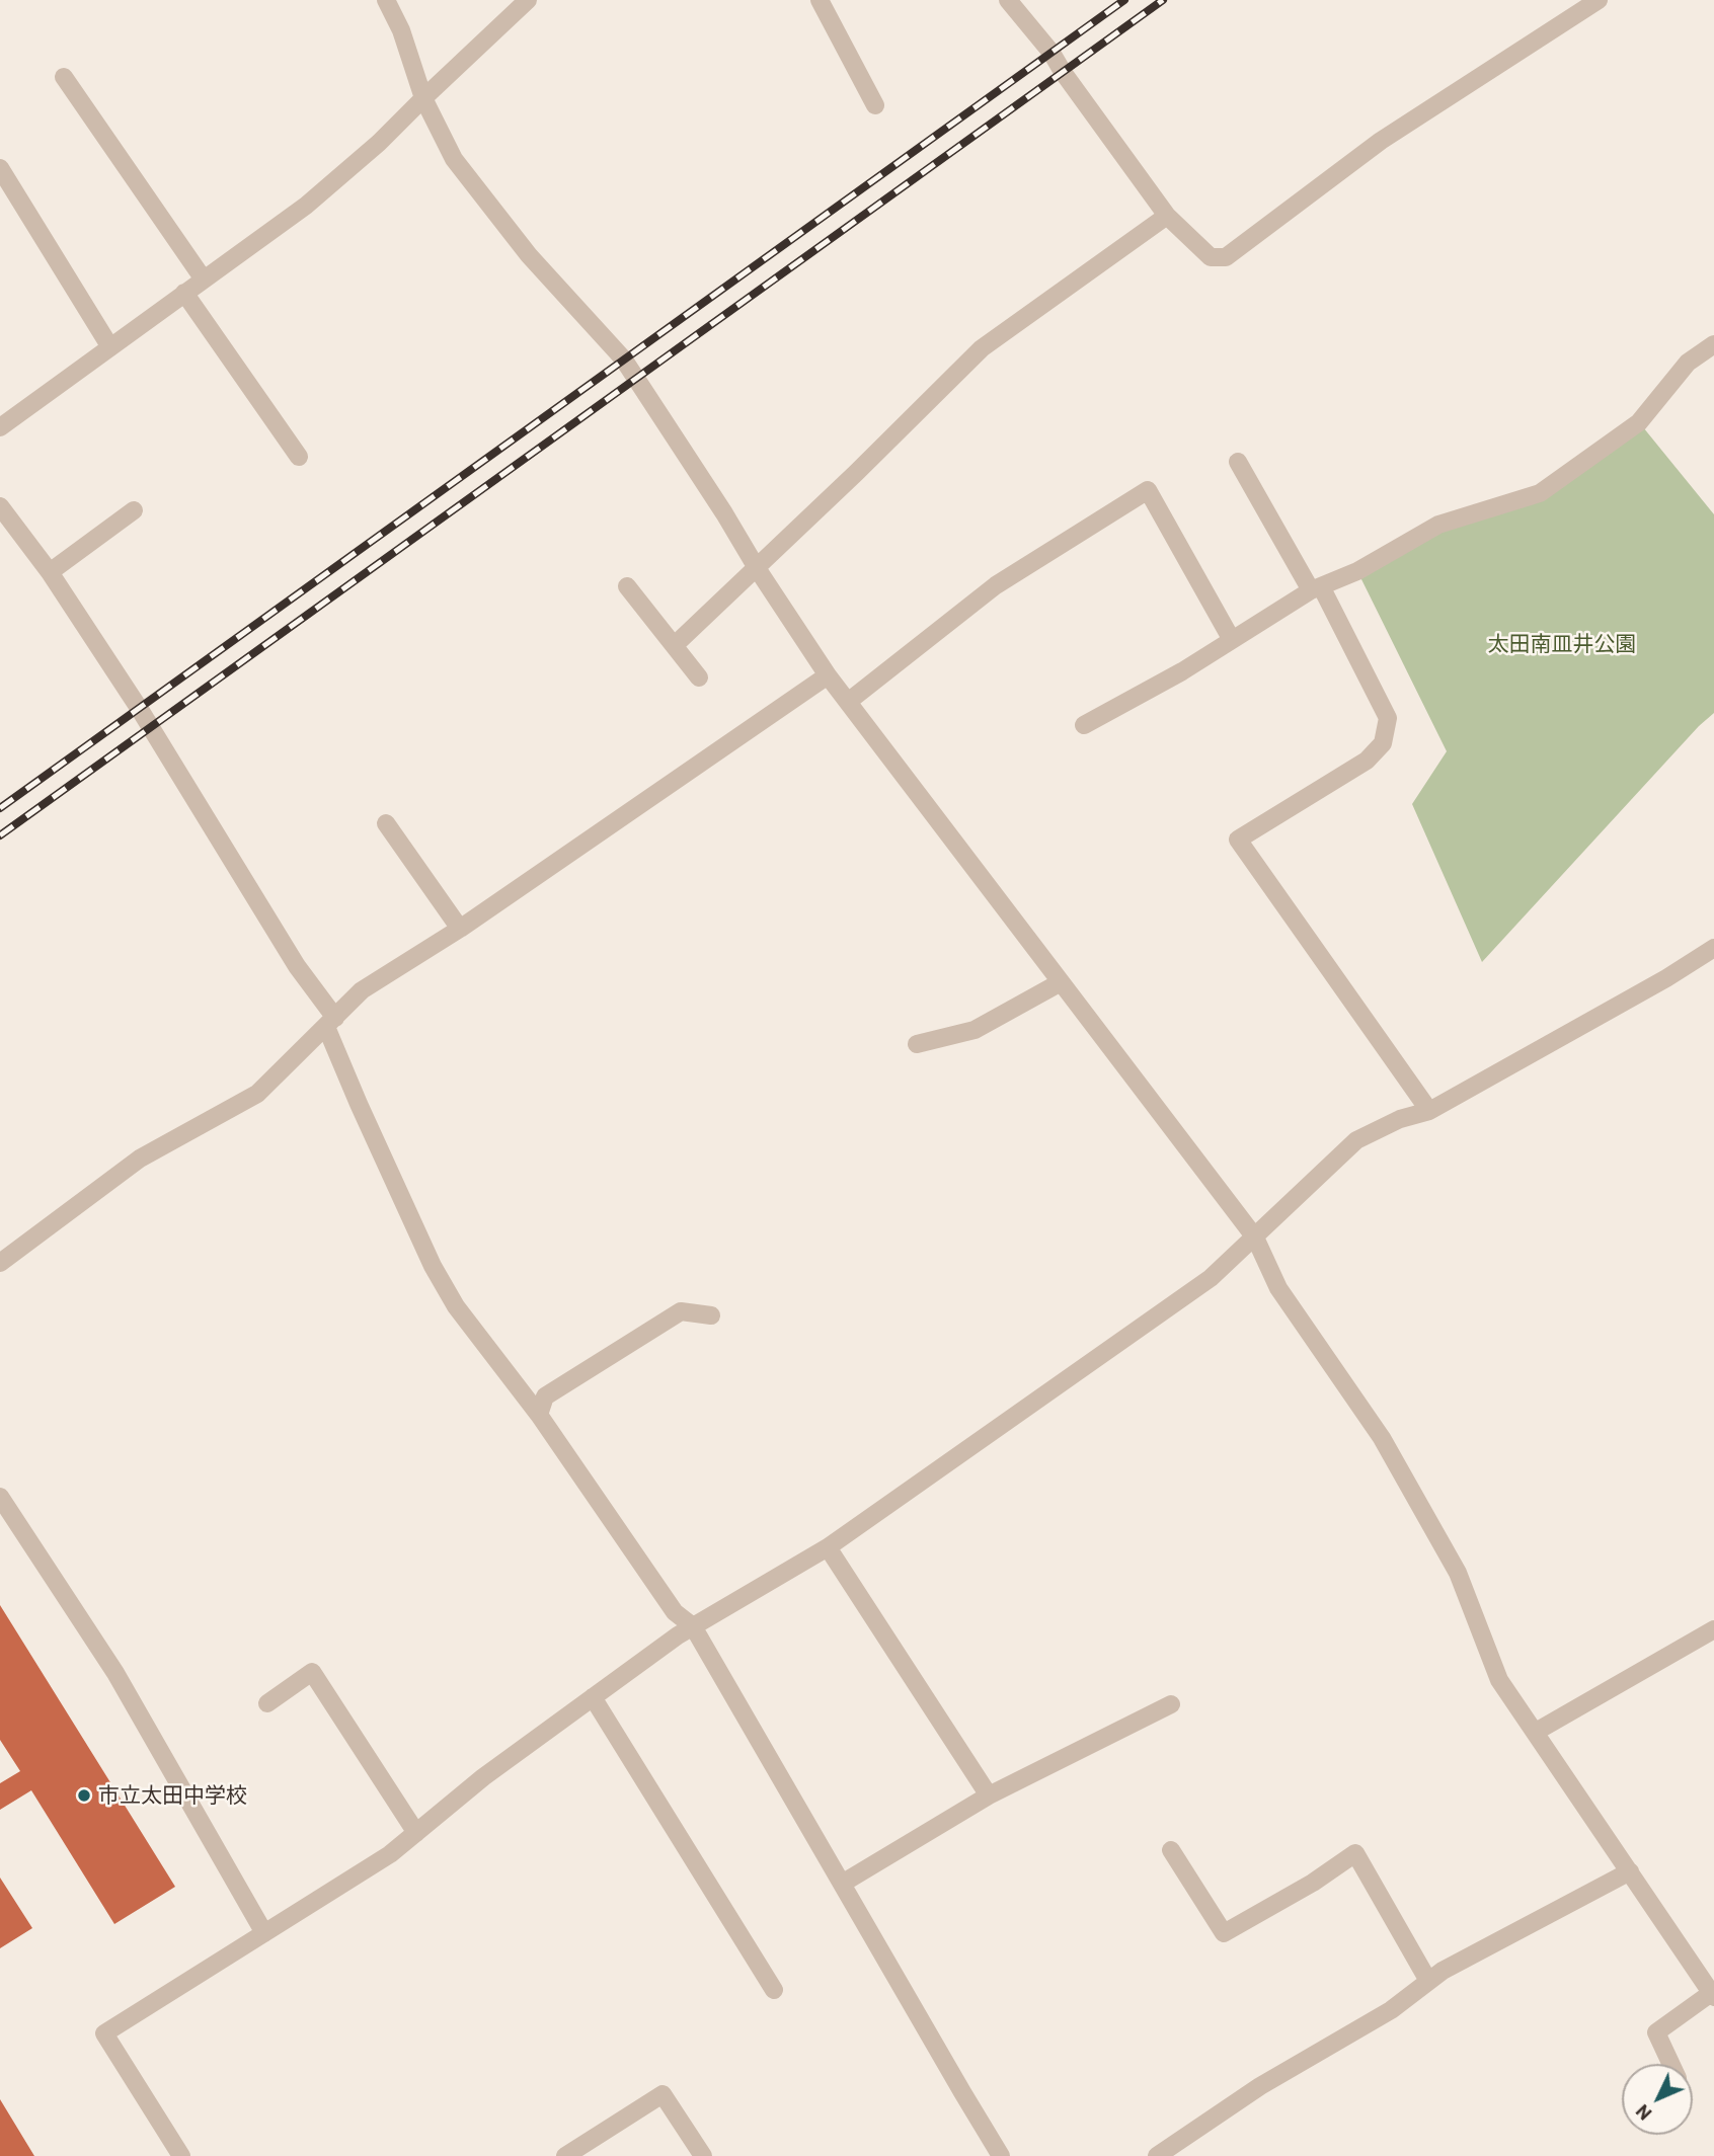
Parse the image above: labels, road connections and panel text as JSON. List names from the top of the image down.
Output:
{
  "parks": ["太田南皿井公園"],
  "places": ["市立太田中学校"],
  "north": "bottom left"
}
